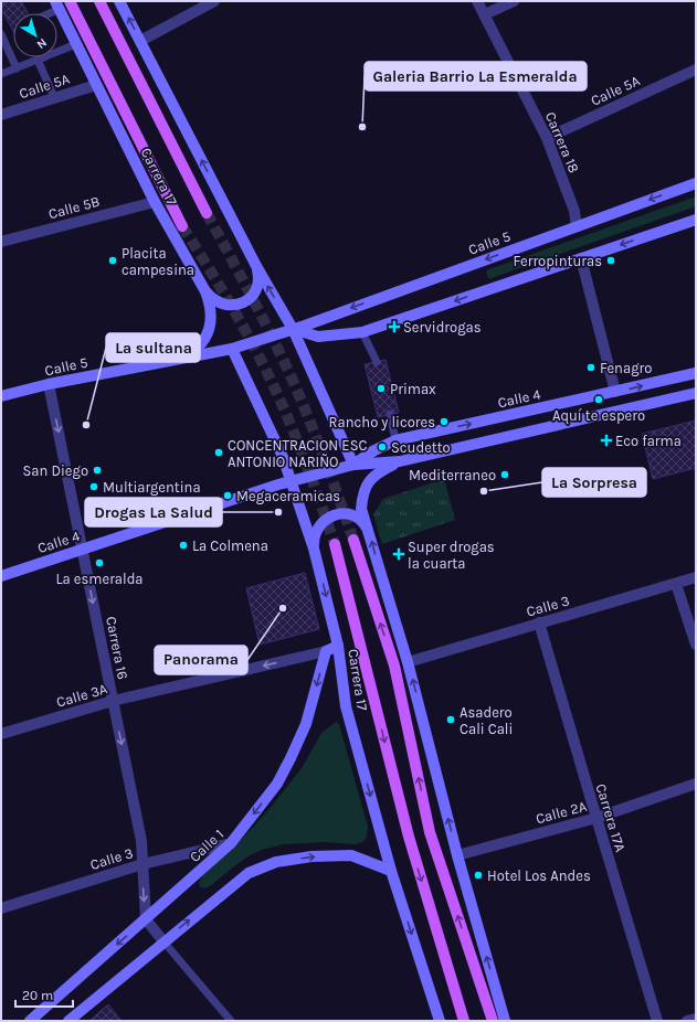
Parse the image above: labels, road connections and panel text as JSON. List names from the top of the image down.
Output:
{
  "streets": {
    "main road": [
      "Carrera 17",
      "Calle 5",
      "Calle 4",
      "Calle 1"
    ],
    "street": [
      "Calle 5A",
      "Carrera 18",
      "Calle 5B",
      "Calle 3",
      "Carrera 16",
      "Calle 3A",
      "Calle 2A",
      "Carrera 17A"
    ]
  },
  "crossings": [
    ["Calle 5A", "Carrera 18"],
    ["Calle 5A", "Carrera 17"],
    ["Carrera 18", "Calle 5"],
    ["Carrera 17", "Calle 5B"],
    ["Carrera 17", "Calle 5"],
    ["Carrera 17", "Calle 4"],
    ["Calle 5", "Carrera 16"],
    ["Calle 4", "Carrera 16"],
    ["Calle 3", "Carrera 16"],
    ["Calle 3", "Carrera 17A"],
    ["Calle 3", "Calle 1"],
    ["Carrera 16", "Calle 3A"],
    ["Carrera 16", "Calle 1"],
    ["Calle 3A", "Calle 1"],
    ["Calle 2A", "Carrera 17A"]
  ],
  "one_way": ["Carrera 16", "Calle 3A"],
  "places": {
    "other": [
      "Galeria Barrio La Esmeralda",
      "Placita campesina",
      "Ferropinturas",
      "Fenagro",
      "Primax",
      "Aquí te espero",
      "Rancho y licores",
      "La sultana",
      "Scudetto",
      "CONCENTRACION ESC ANTONIO NARIÑO",
      "San Diego",
      "Mediterraneo",
      "Multiargentina",
      "La Sorpresa",
      "Megaceramicas",
      "Drogas La Salud",
      "La Colmena",
      "La esmeralda",
      "Panorama",
      "Asadero Cali Cali",
      "Hotel Los Andes"
    ],
    "health": ["Servidrogas", "Eco farma", "Super drogas la cuarta"]
  },
  "scale_bar": "20 m",
  "north": "bottom right"
}
